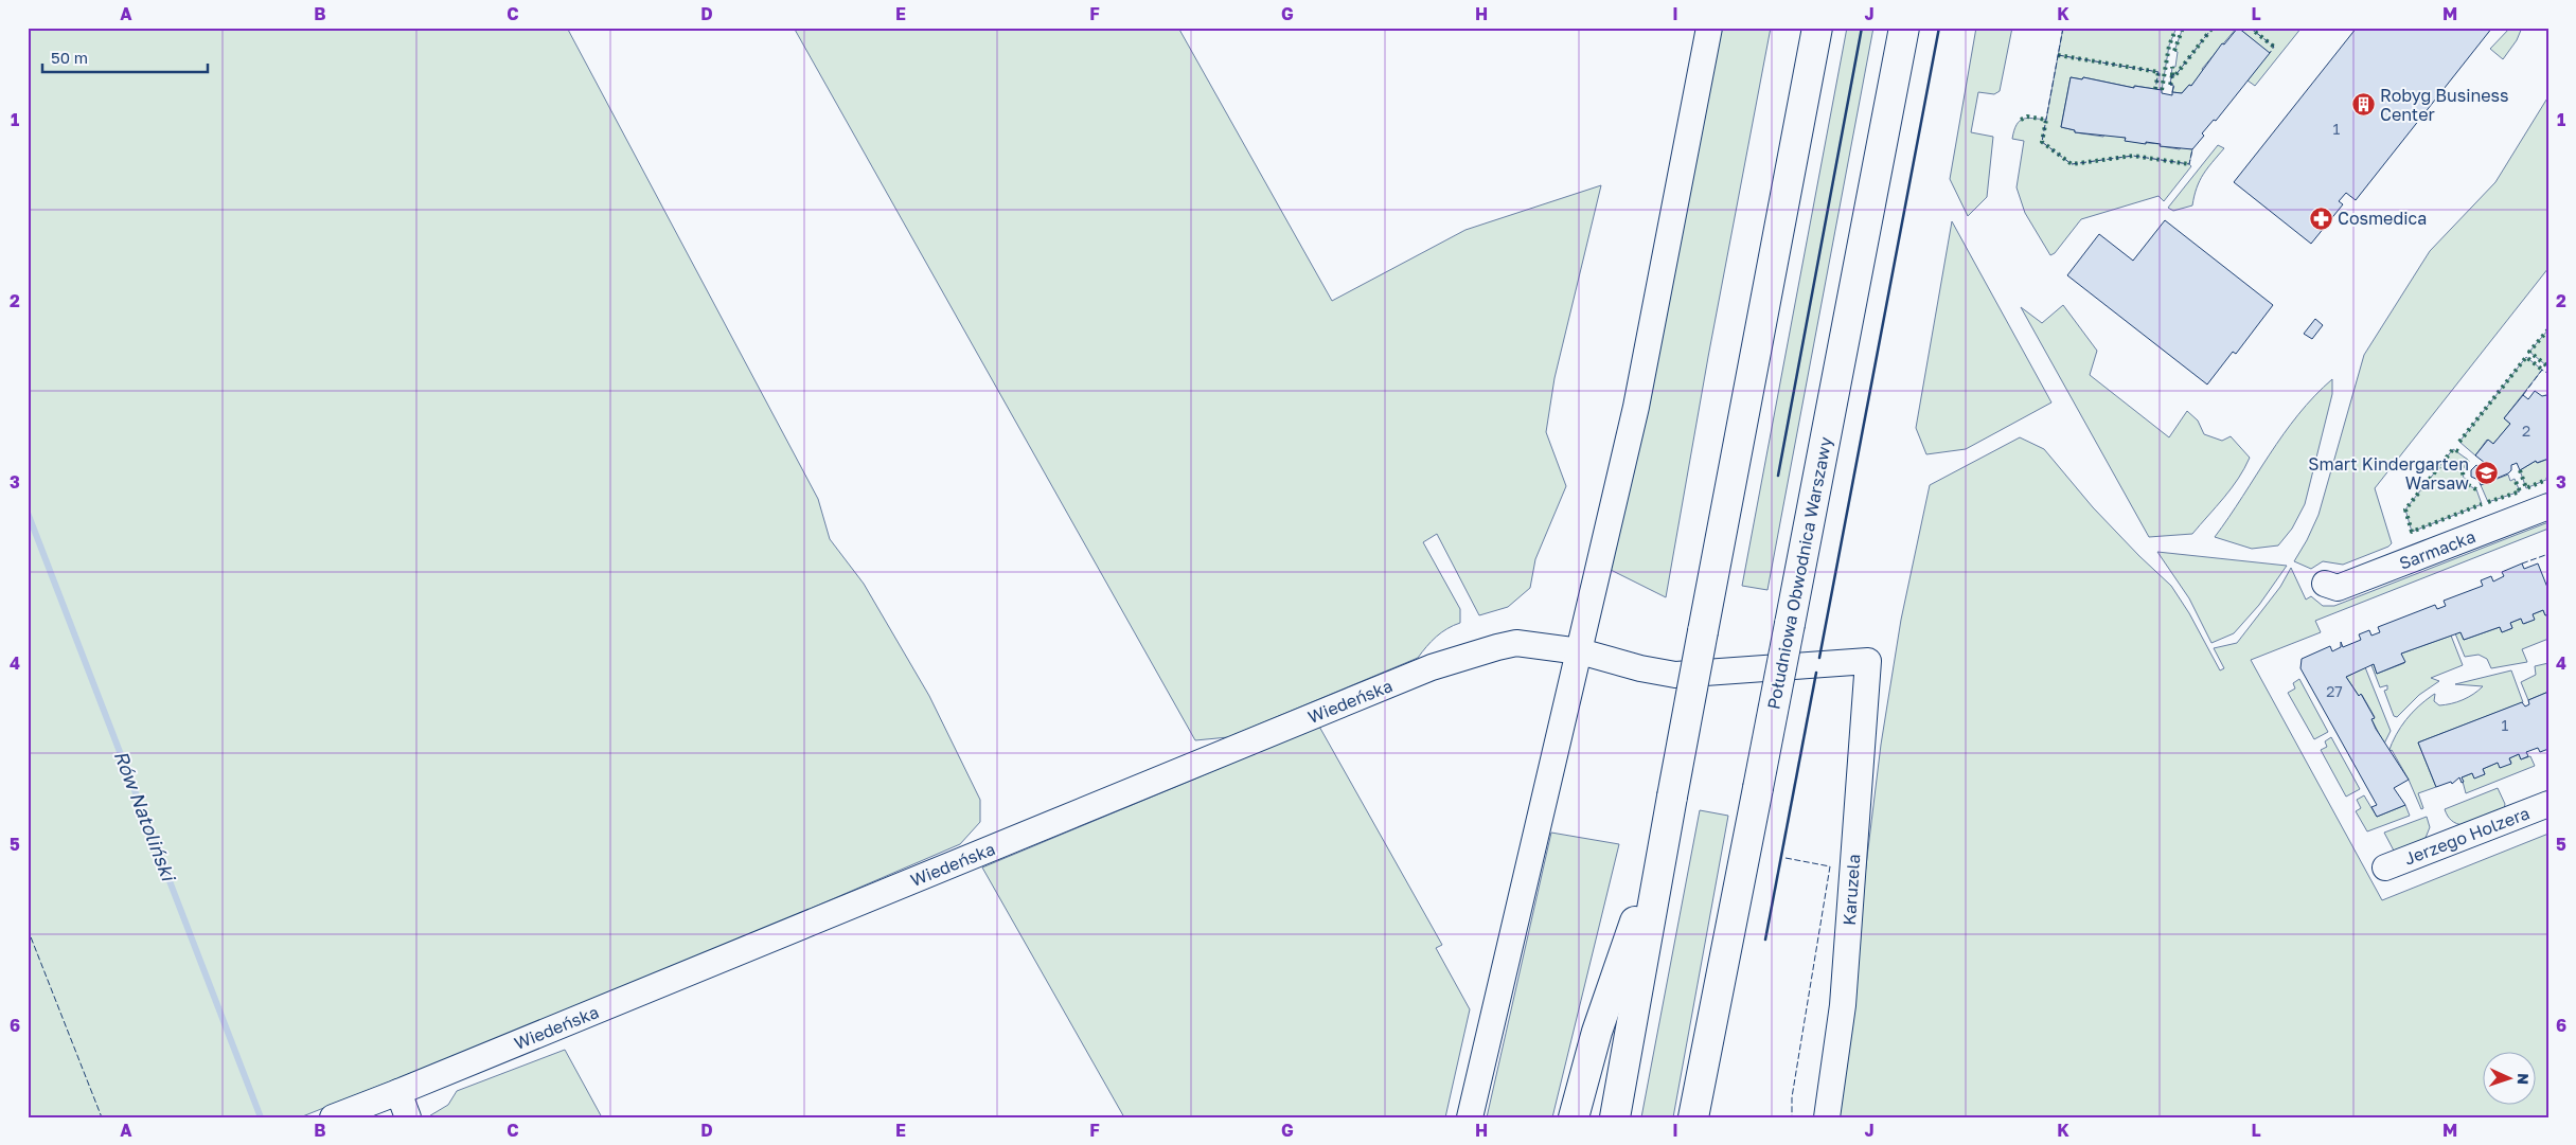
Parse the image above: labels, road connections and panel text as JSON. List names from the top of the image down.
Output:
{
  "streets": {
    "highway": ["Południowa Obwodnica Warszawy"],
    "street": [
      "Sarmacka",
      "Wiedeńska",
      "Jerzego Holzera",
      "Karuzela"
    ]
  },
  "crossings": [
    ["Wiedeńska", "Karuzela"]
  ],
  "water": ["Rów Natoliński"],
  "places": {
    "building": ["Robyg Business Center"],
    "pharmacy": ["Cosmedica"],
    "school or university": ["Smart Kindergarten Warsaw"]
  },
  "house_numbers": [
    "1",
    "2",
    "27",
    "1"
  ],
  "scale_bar": "50 m",
  "north": "right",
  "grid": {
    "columns": [
      "A",
      "B",
      "C",
      "D",
      "E",
      "F",
      "G",
      "H",
      "I",
      "J",
      "K",
      "L",
      "M"
    ],
    "rows": [
      "1",
      "2",
      "3",
      "4",
      "5",
      "6"
    ]
  }
}
